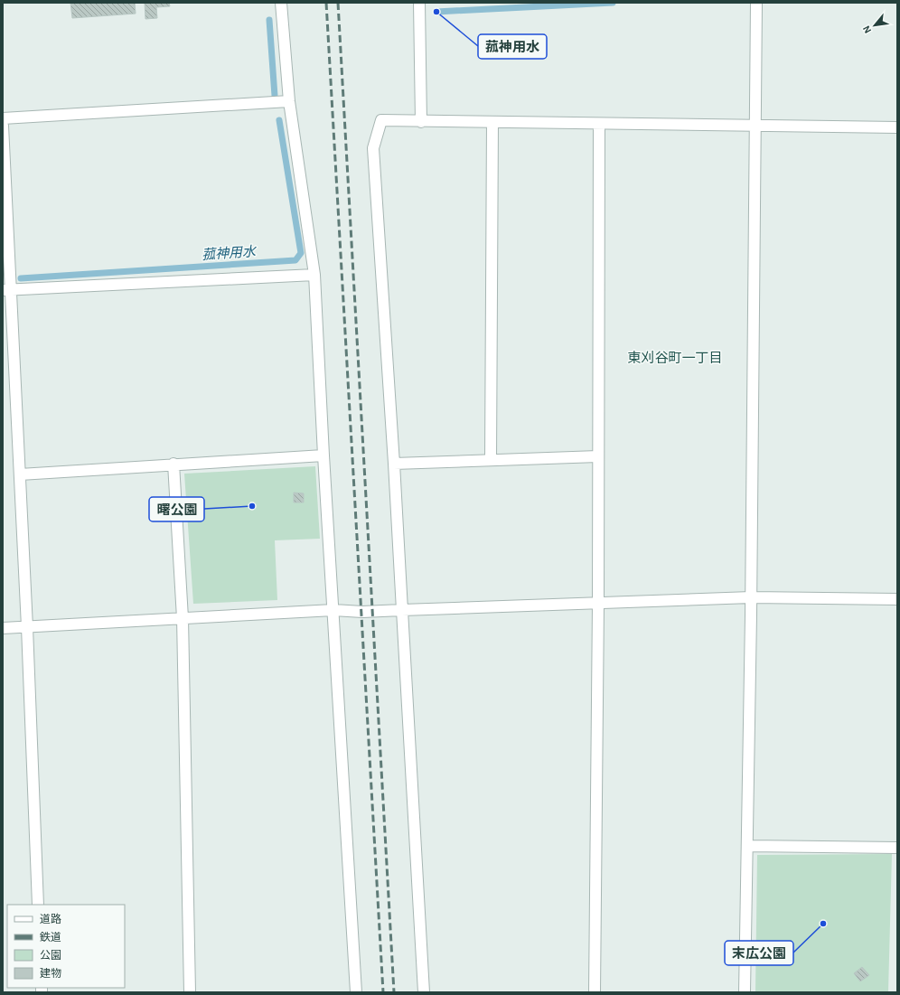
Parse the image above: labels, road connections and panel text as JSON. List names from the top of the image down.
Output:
{
  "districts": ["東刈谷町一丁目"],
  "water": ["菰神用水"],
  "places": ["菰神用水", "曙公園", "末広公園"],
  "legend": [
    "道路",
    "鉄道",
    "公園",
    "建物"
  ],
  "north": "bottom left"
}
